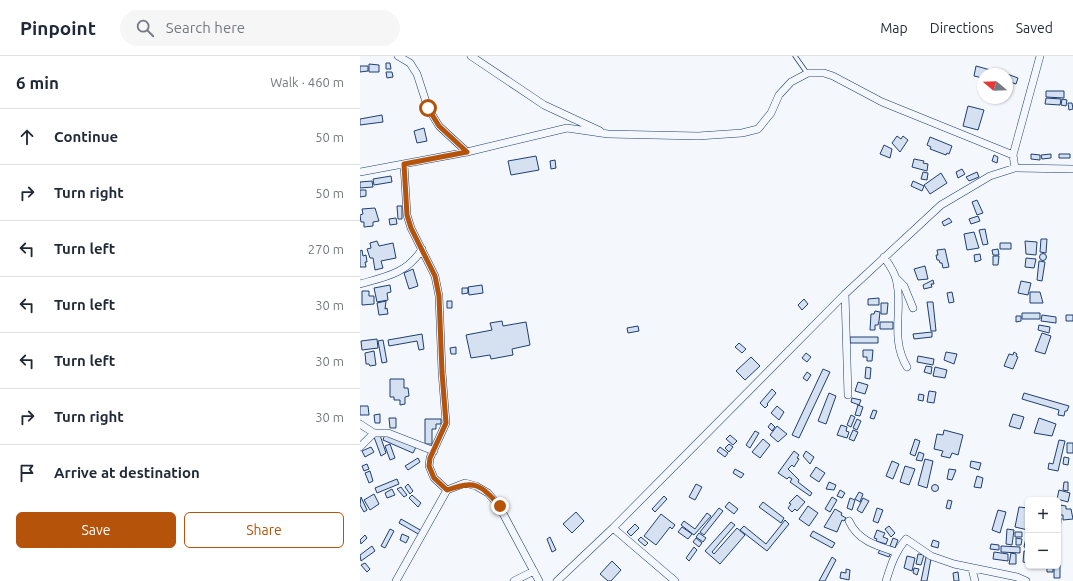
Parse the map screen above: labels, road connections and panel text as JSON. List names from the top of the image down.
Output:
{
  "north": "left",
  "page": {
    "header": "Pinpoint",
    "search": "Search here",
    "nav": ["Map", "Directions", "Saved"],
    "heading": ["6 min", "Walk · 460 m"],
    "list": [
      ["Continue", "50 m"],
      ["Turn right", "50 m"],
      ["Turn left", "270 m"],
      ["Turn left", "30 m"],
      ["Turn left", "30 m"],
      ["Turn right", "30 m"],
      "Arrive at destination"
    ],
    "map_buttons": ["+", "−"],
    "buttons": ["Save", "Share"]
  }
}
